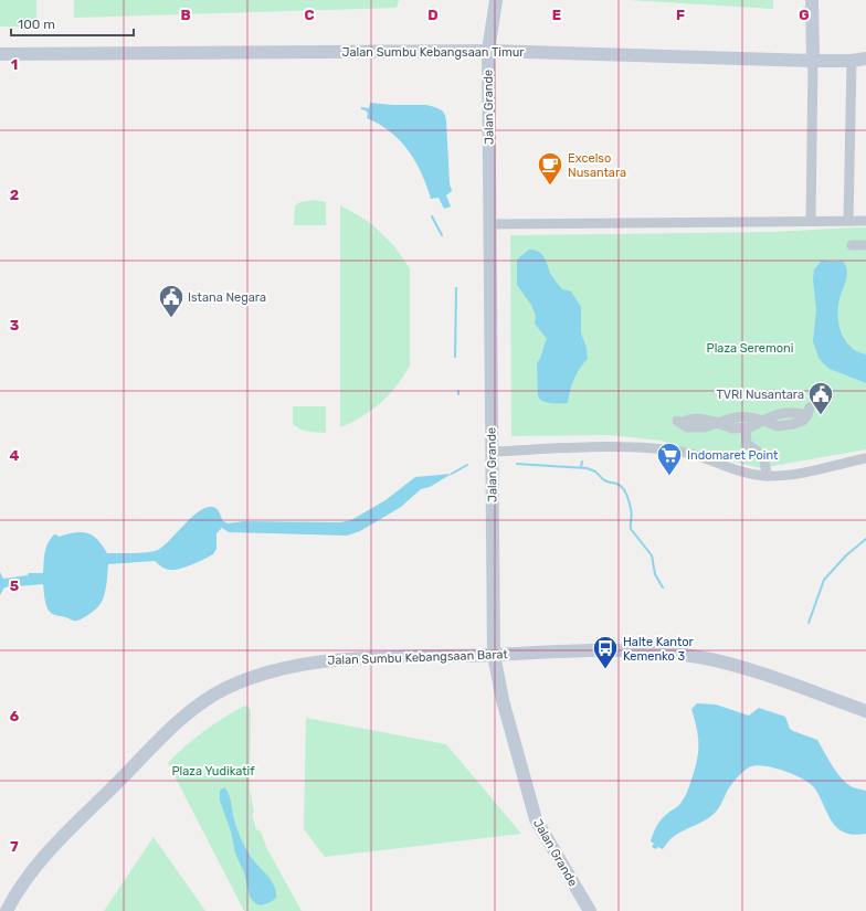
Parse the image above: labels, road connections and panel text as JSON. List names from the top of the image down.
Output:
{
  "streets": {
    "street": ["Jalan Sumbu Kebangsaan Timur", "Jalan Grande", "Jalan Sumbu Kebangsaan Barat"]
  },
  "crossings": [
    ["Jalan Sumbu Kebangsaan Timur", "Jalan Grande"],
    ["Jalan Grande", "Jalan Sumbu Kebangsaan Barat"]
  ],
  "parks": ["Plaza Seremoni", "Plaza Yudikatif"],
  "places": {
    "cafe": ["Excelso Nusantara"],
    "public building": ["Istana Negara", "TVRI Nusantara"],
    "supermarket": ["Indomaret Point"],
    "bus stop": ["Halte Kantor Kemenko 3"]
  },
  "scale_bar": "100 m",
  "grid": {
    "columns": [
      "B",
      "C",
      "D",
      "E",
      "F",
      "G"
    ],
    "rows": [
      "1",
      "2",
      "3",
      "4",
      "5",
      "6",
      "7"
    ]
  }
}
